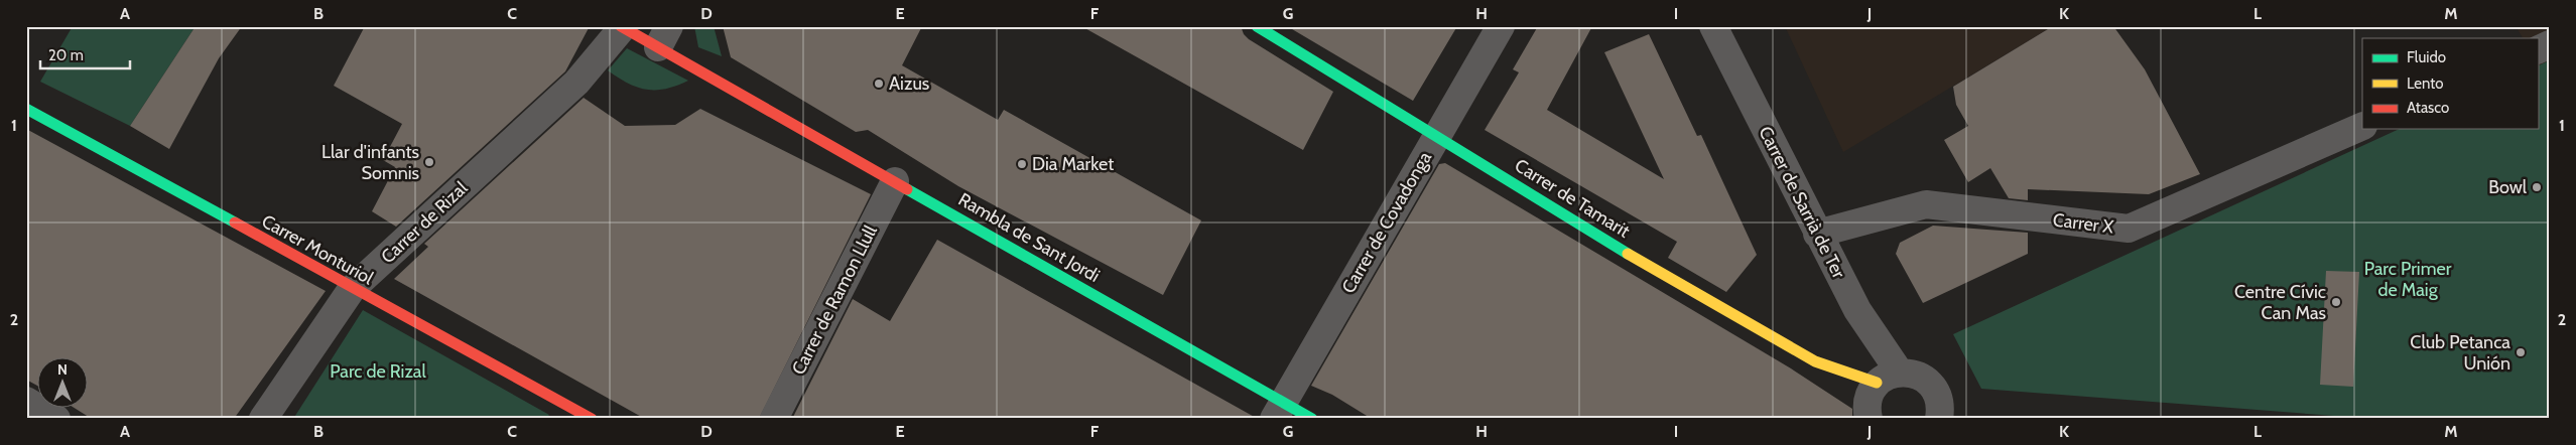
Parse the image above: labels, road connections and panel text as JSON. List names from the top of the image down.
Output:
{
  "streets": {
    "street": [
      "Carrer de Tamarit",
      "Carrer de Sarrià de Ter",
      "Carrer de Rizal",
      "Carrer de Covadonga",
      "Carrer X",
      "Rambla de Sant Jordi",
      "Carrer Monturiol",
      "Carrer de Ramon Llull"
    ]
  },
  "crossings": [
    ["Carrer de Tamarit", "Carrer de Sarrià de Ter"],
    ["Carrer de Tamarit", "Carrer de Covadonga"],
    ["Carrer de Sarrià de Ter", "Carrer X"],
    ["Carrer de Rizal", "Rambla de Sant Jordi"],
    ["Carrer de Rizal", "Carrer Monturiol"],
    ["Carrer de Covadonga", "Rambla de Sant Jordi"],
    ["Rambla de Sant Jordi", "Carrer de Ramon Llull"]
  ],
  "parks": ["Parc Primer de Maig", "Parc de Rizal"],
  "places": [
    "Aizus",
    "Llar d'infants Somnis",
    "Dia Market",
    "Bowl",
    "Centre Cívic Can Mas",
    "Club Petanca Unión"
  ],
  "legend": ["Fluido", "Lento", "Atasco"],
  "scale_bar": "20 m",
  "north": "top",
  "grid": {
    "columns": [
      "A",
      "B",
      "C",
      "D",
      "E",
      "F",
      "G",
      "H",
      "I",
      "J",
      "K",
      "L",
      "M"
    ],
    "rows": ["1", "2"]
  }
}
